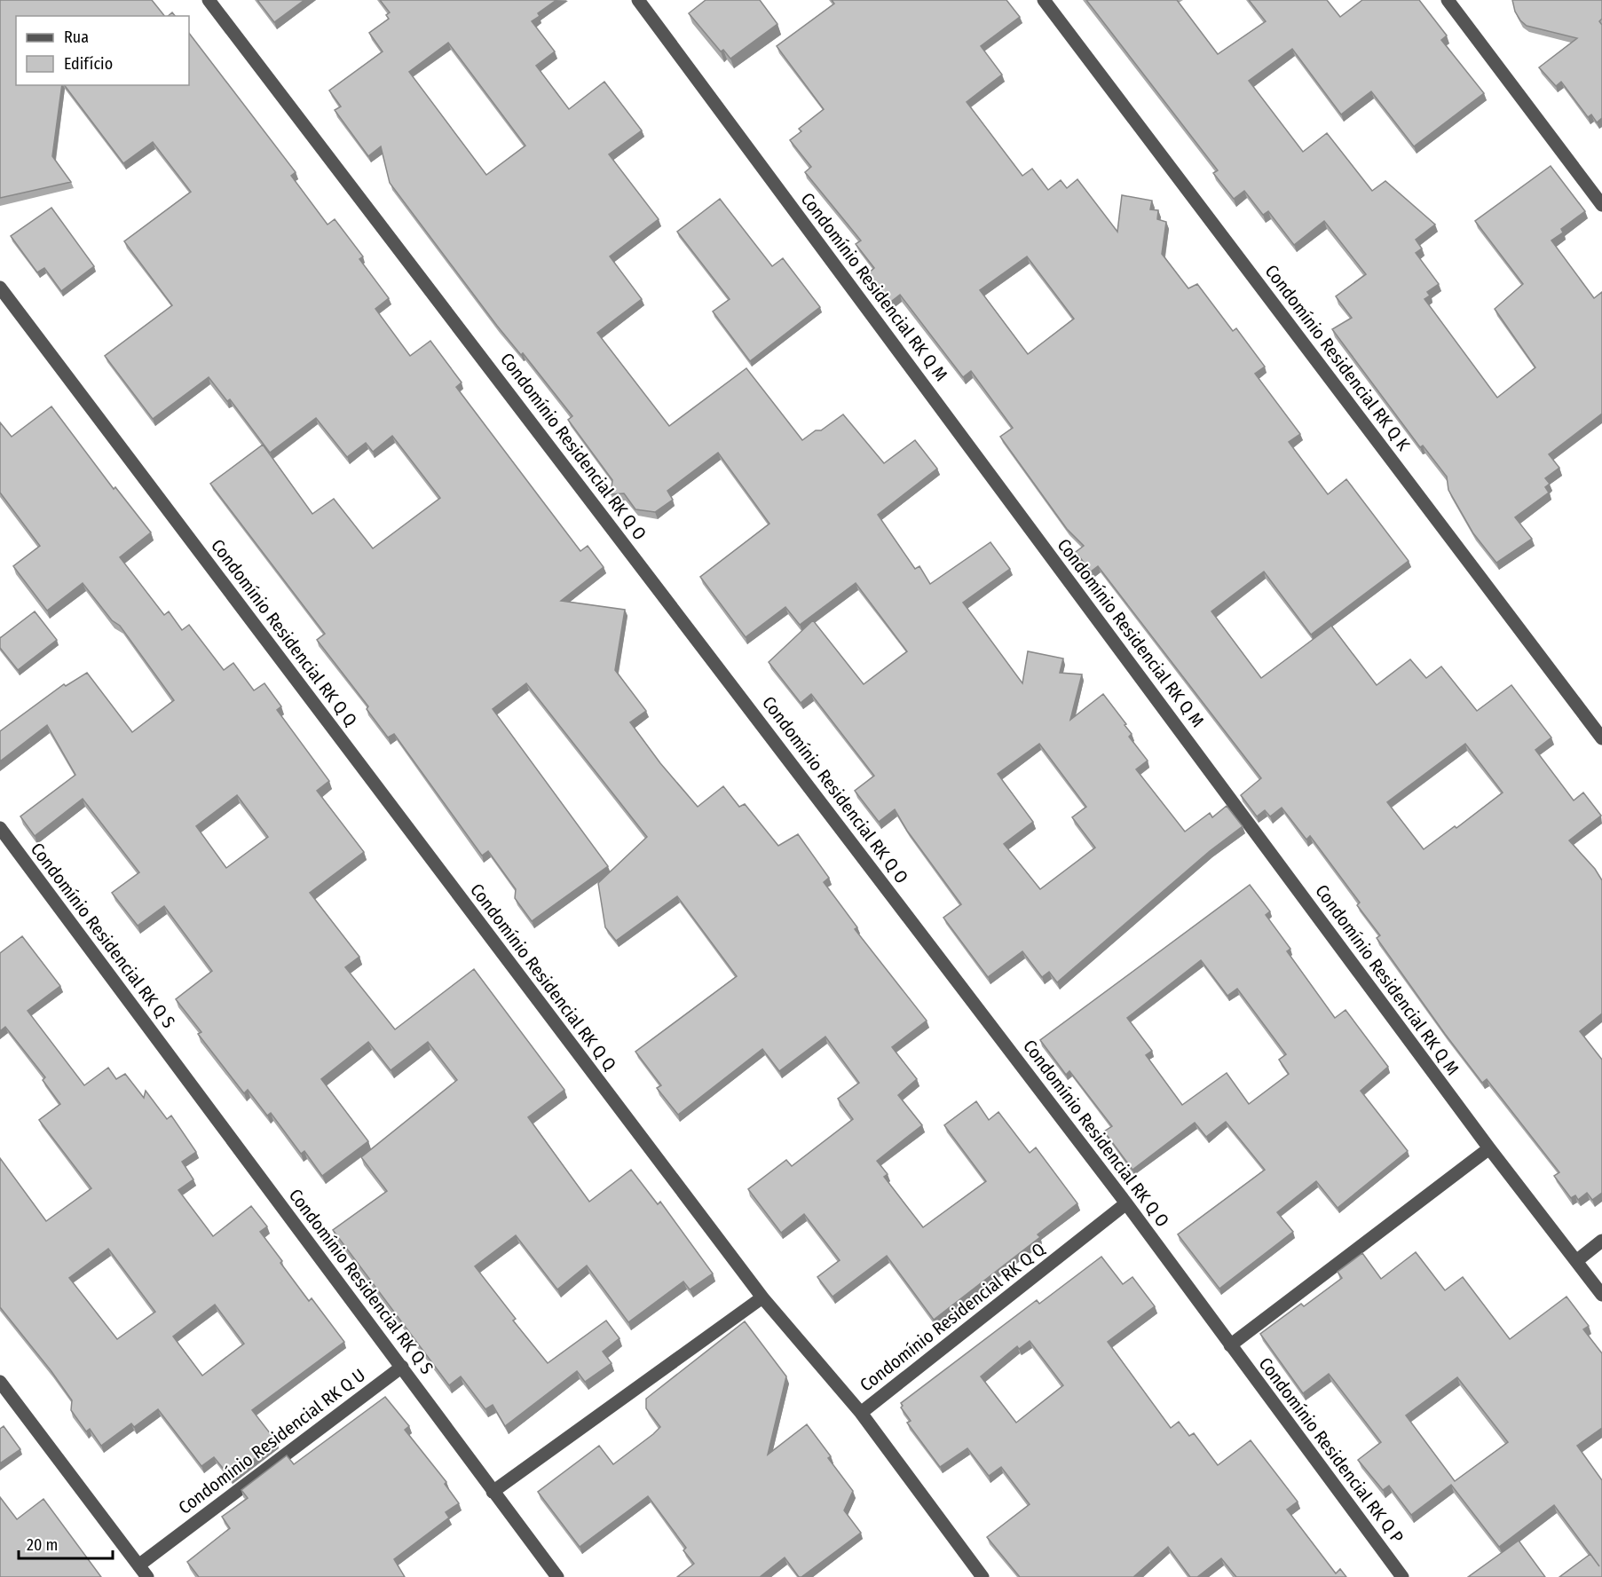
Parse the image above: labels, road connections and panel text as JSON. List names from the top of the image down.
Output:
{
  "streets": {
    "street": [
      "Condomínio Residencial RK Q M",
      "Condomínio Residencial RK Q K",
      "Condomínio Residencial RK Q O",
      "Condomínio Residencial RK Q Q",
      "Condomínio Residencial RK Q S",
      "Condomínio Residencial RK Q U",
      "Condomínio Residencial RK Q P"
    ]
  },
  "crossings": [
    ["Condomínio Residencial RK Q O", "Condomínio Residencial RK Q Q"],
    ["Condomínio Residencial RK Q O", "Condomínio Residencial RK Q P"],
    ["Condomínio Residencial RK Q S", "Condomínio Residencial RK Q U"]
  ],
  "legend": ["Rua", "Edifício"],
  "scale_bar": "20 m"
}
